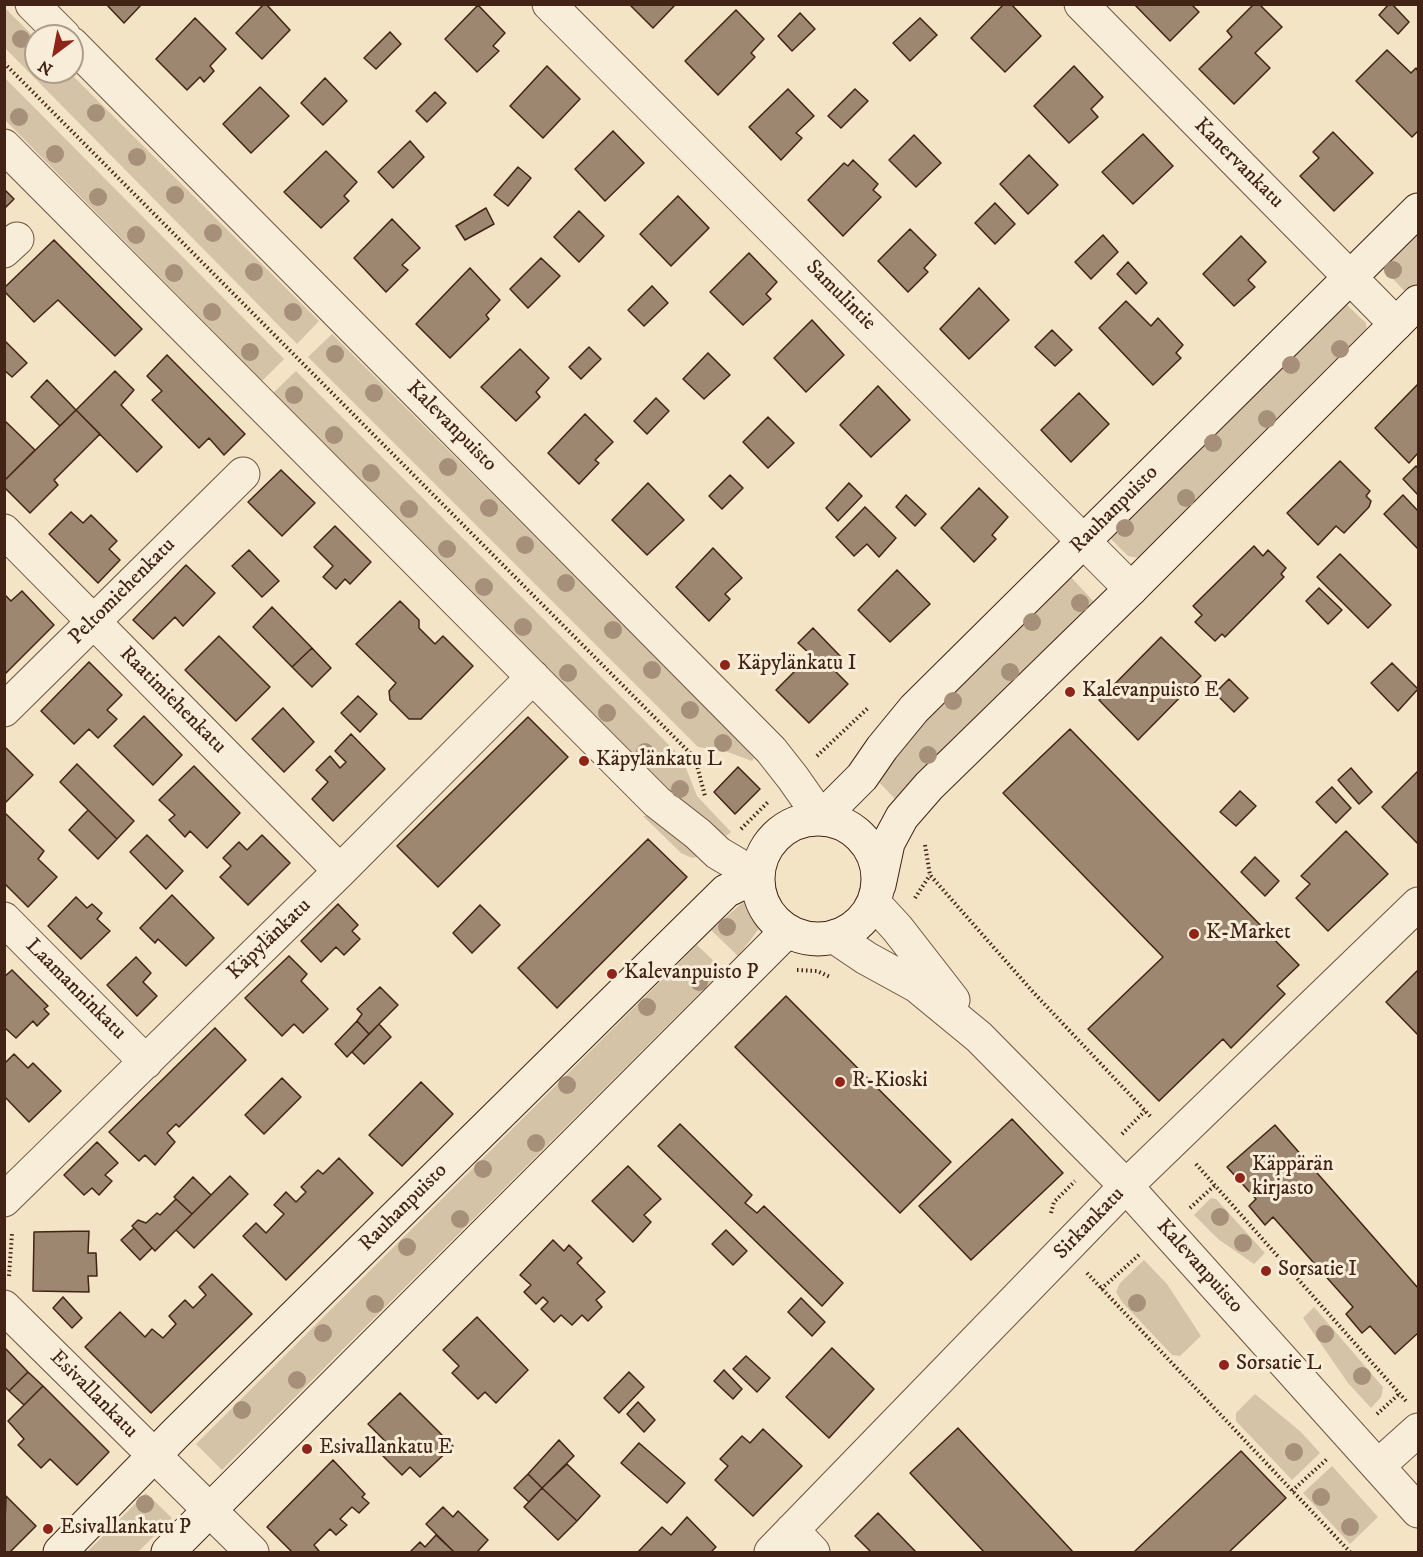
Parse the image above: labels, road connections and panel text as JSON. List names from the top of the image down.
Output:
{
  "streets": {
    "street": [
      "Kanervankatu",
      "Samulintie",
      "Kalevanpuisto",
      "Rauhanpuisto",
      "Peltomiehenkatu",
      "Raatimiehenkatu",
      "Käpylänkatu",
      "Laamanninkatu",
      "Sirkankatu",
      "Esivallankatu"
    ]
  },
  "crossings": [
    ["Kanervankatu", "Rauhanpuisto"],
    ["Samulintie", "Rauhanpuisto"],
    ["Kalevanpuisto", "Rauhanpuisto"],
    ["Kalevanpuisto", "Sirkankatu"],
    ["Rauhanpuisto", "Esivallankatu"],
    ["Peltomiehenkatu", "Raatimiehenkatu"],
    ["Raatimiehenkatu", "Käpylänkatu"],
    ["Käpylänkatu", "Laamanninkatu"]
  ],
  "places": [
    "Käpylänkatu I",
    "Kalevanpuisto E",
    "Käpylänkatu L",
    "K-Market",
    "Kalevanpuisto P",
    "R-Kioski",
    "Käppärän kirjasto",
    "Sorsatie I",
    "Sorsatie L",
    "Esivallankatu E",
    "Esivallankatu P"
  ],
  "north": "bottom left"
}
